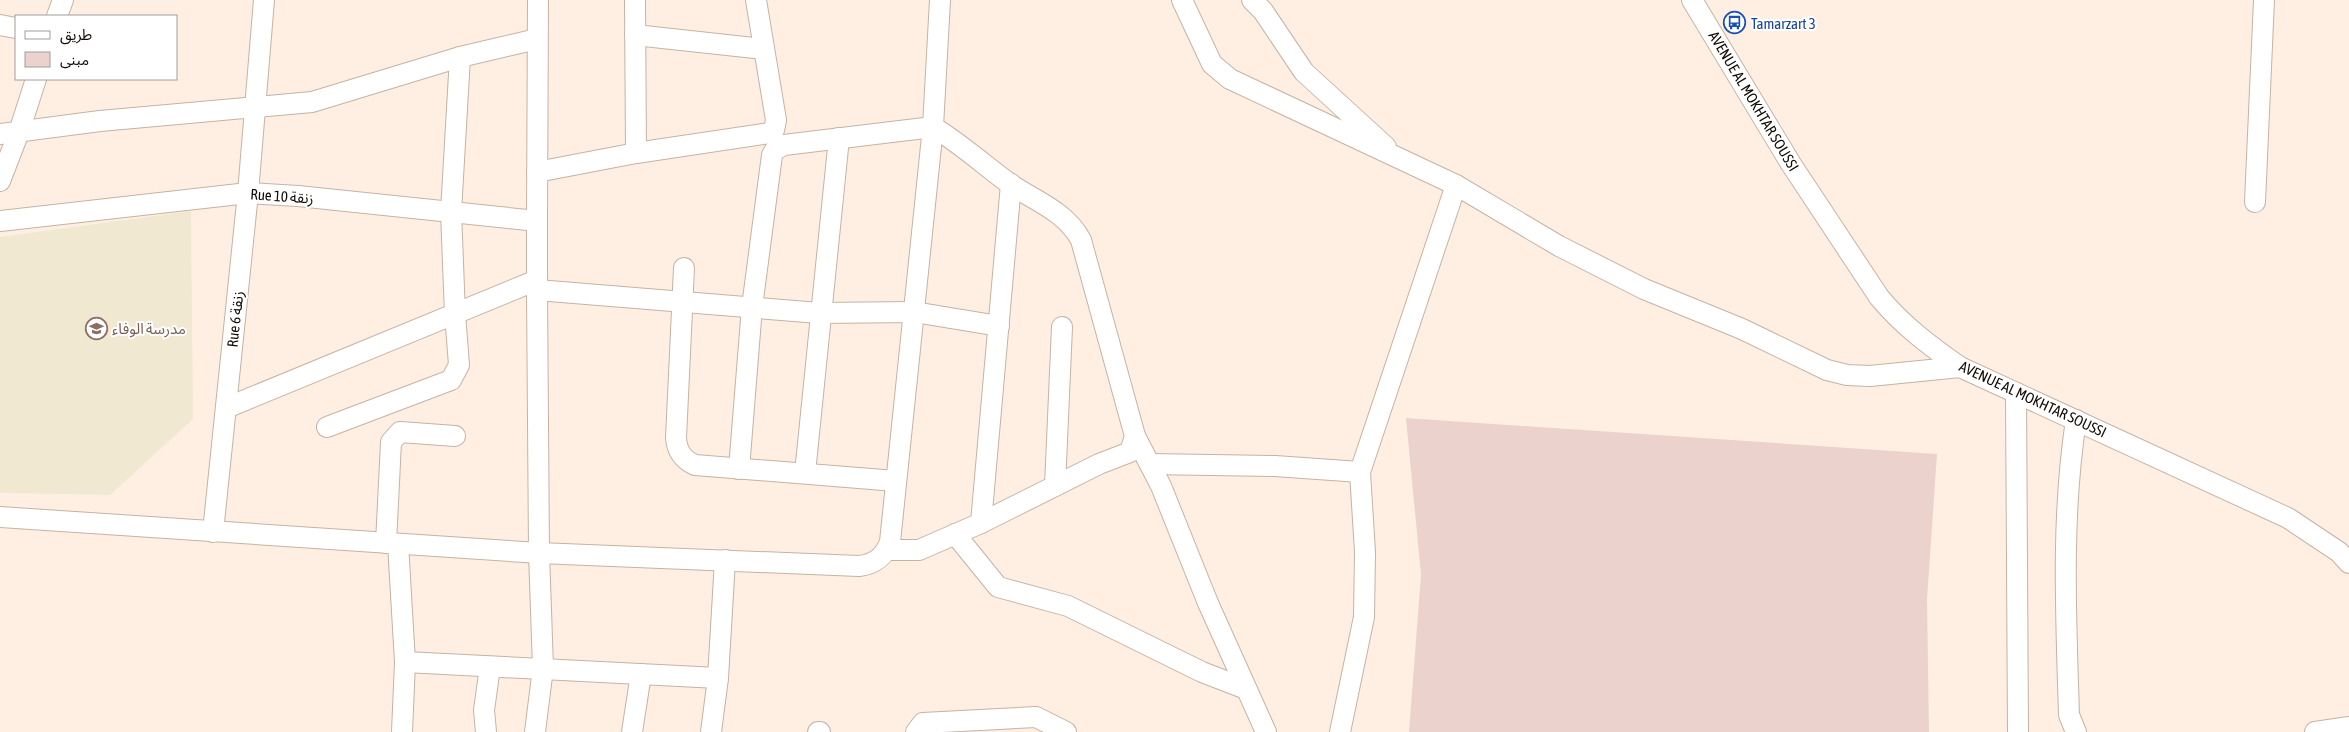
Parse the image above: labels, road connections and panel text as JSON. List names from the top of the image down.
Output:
{
  "streets": {
    "street": ["AVENUE AL MOKHTAR SOUSSI", "Rue 10 زنقة", "Rue 6 زنقة"]
  },
  "crossings": [
    ["Rue 10 زنقة", "Rue 6 زنقة"]
  ],
  "places": {
    "bus stop": ["Tamarzart 3"],
    "school or university": ["مدرسة الوفاء"]
  },
  "legend": ["طريق", "مبنى"]
}
